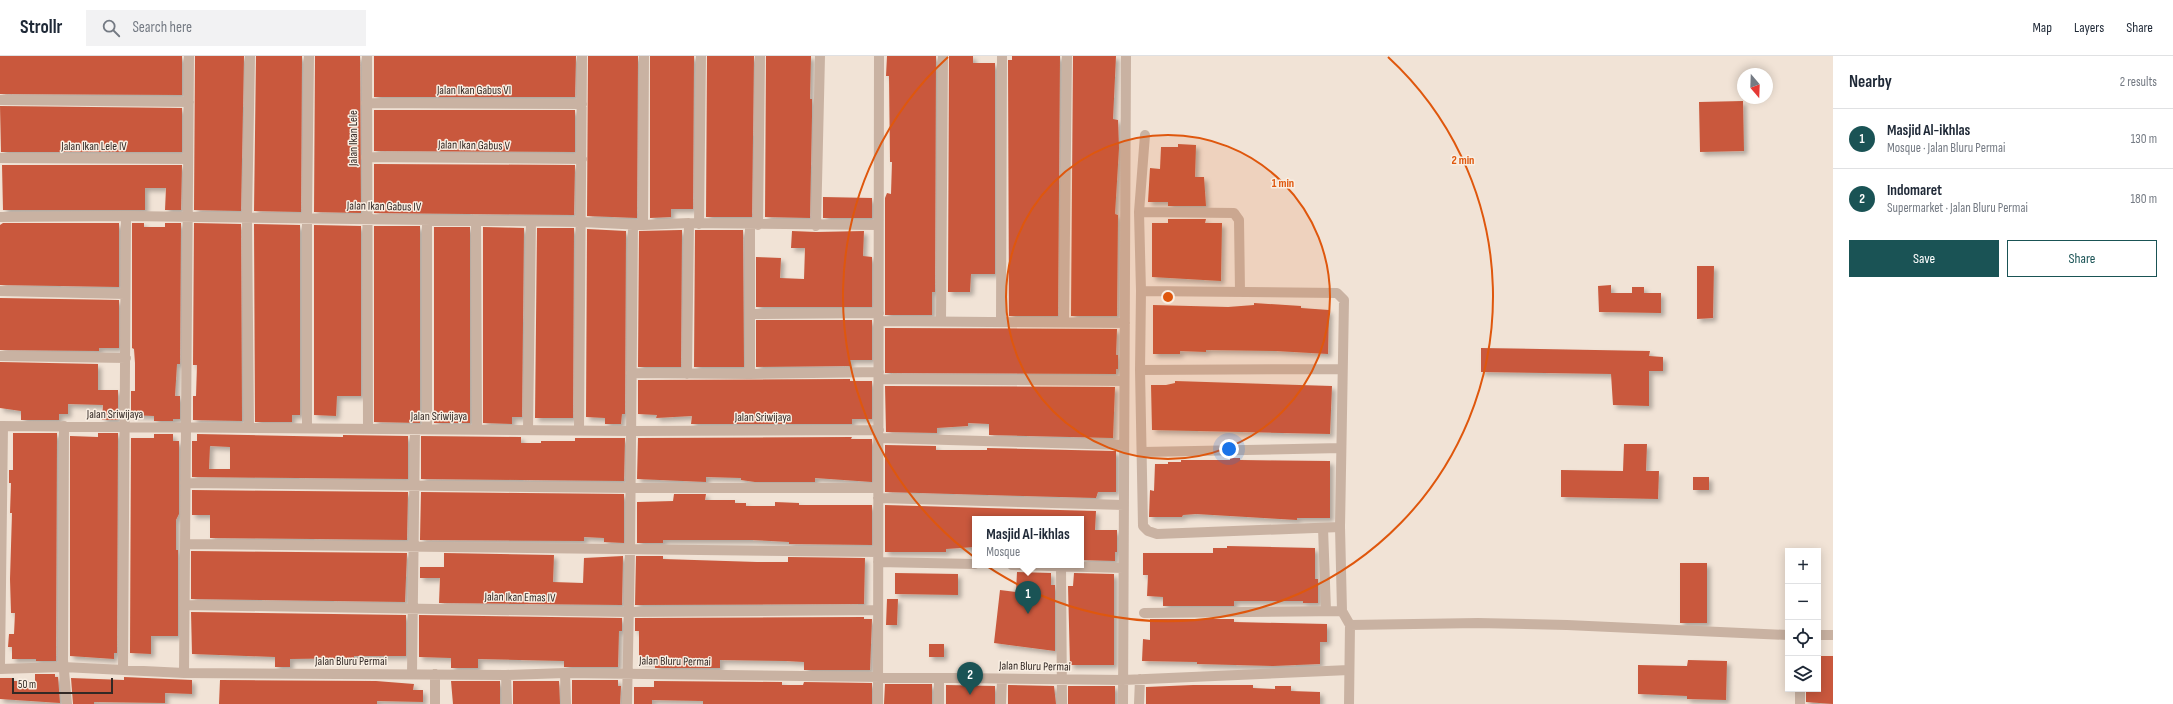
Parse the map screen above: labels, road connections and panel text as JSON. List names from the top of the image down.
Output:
{
  "streets": {
    "street": [
      "Jalan Ikan Gabus VI",
      "Jalan Ikan Lele",
      "Jalan Ikan Gabus V",
      "Jalan Ikan Lele IV",
      "Jalan Ikan Gabus IV",
      "Jalan Sriwijaya",
      "Jalan Ikan Emas IV",
      "Jalan Bluru Permai"
    ]
  },
  "crossings": [
    ["Jalan Ikan Gabus VI", "Jalan Ikan Lele"],
    ["Jalan Ikan Lele", "Jalan Ikan Gabus V"],
    ["Jalan Ikan Lele", "Jalan Ikan Gabus IV"],
    ["Jalan Ikan Lele", "Jalan Sriwijaya"]
  ],
  "scale_bar": "50 m",
  "north": "bottom",
  "page": {
    "header": "Strollr",
    "search": "Search here",
    "nav": ["Map", "Layers", "Share"],
    "heading": ["Nearby", "2 results"],
    "list": [
      {
        "mark": "1",
        "name": "Masjid Al-ikhlas",
        "note": "Mosque · Jalan Bluru Permai",
        "value": "130 m"
      },
      {
        "mark": "2",
        "name": "Indomaret",
        "note": "Supermarket · Jalan Bluru Permai",
        "value": "180 m"
      }
    ],
    "buttons": ["Save", "Share"],
    "popup": ["Masjid Al-ikhlas", "Mosque"],
    "map_buttons": ["+", "−"],
    "pins": ["1", "2"],
    "scale": "50 m"
  },
  "rings": ["2 min", "1 min"]
}
